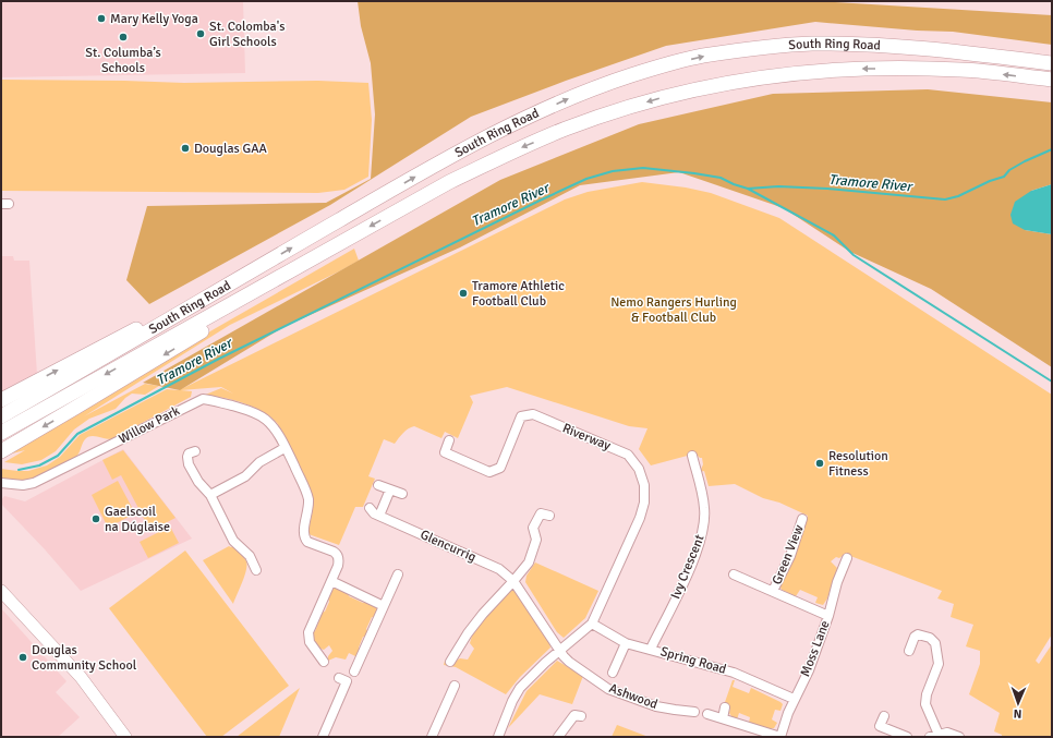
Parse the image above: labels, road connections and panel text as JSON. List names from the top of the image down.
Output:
{
  "streets": {
    "highway": ["South Ring Road"],
    "street": [
      "Willow Park",
      "Riverway",
      "Glencurrig",
      "Green View",
      "Ivy Crescent",
      "Moss Lane",
      "Spring Road",
      "Ashwood"
    ]
  },
  "crossings": [
    ["Riverway", "Spring Road"],
    ["Glencurrig", "Ashwood"],
    ["Green View", "Moss Lane"],
    ["Ivy Crescent", "Spring Road"],
    ["Moss Lane", "Spring Road"]
  ],
  "water": ["Tramore River"],
  "parks": ["Nemo Rangers Hurling & Football Club"],
  "places": [
    "Mary Kelly Yoga",
    "St. Colomba's Girl Schools",
    "St. Columba’s Schools",
    "Douglas GAA",
    "Tramore Athletic Football Club",
    "Resolution Fitness",
    "Gaelscoil na Dúglaise",
    "Douglas Community School"
  ],
  "north": "bottom"
}
